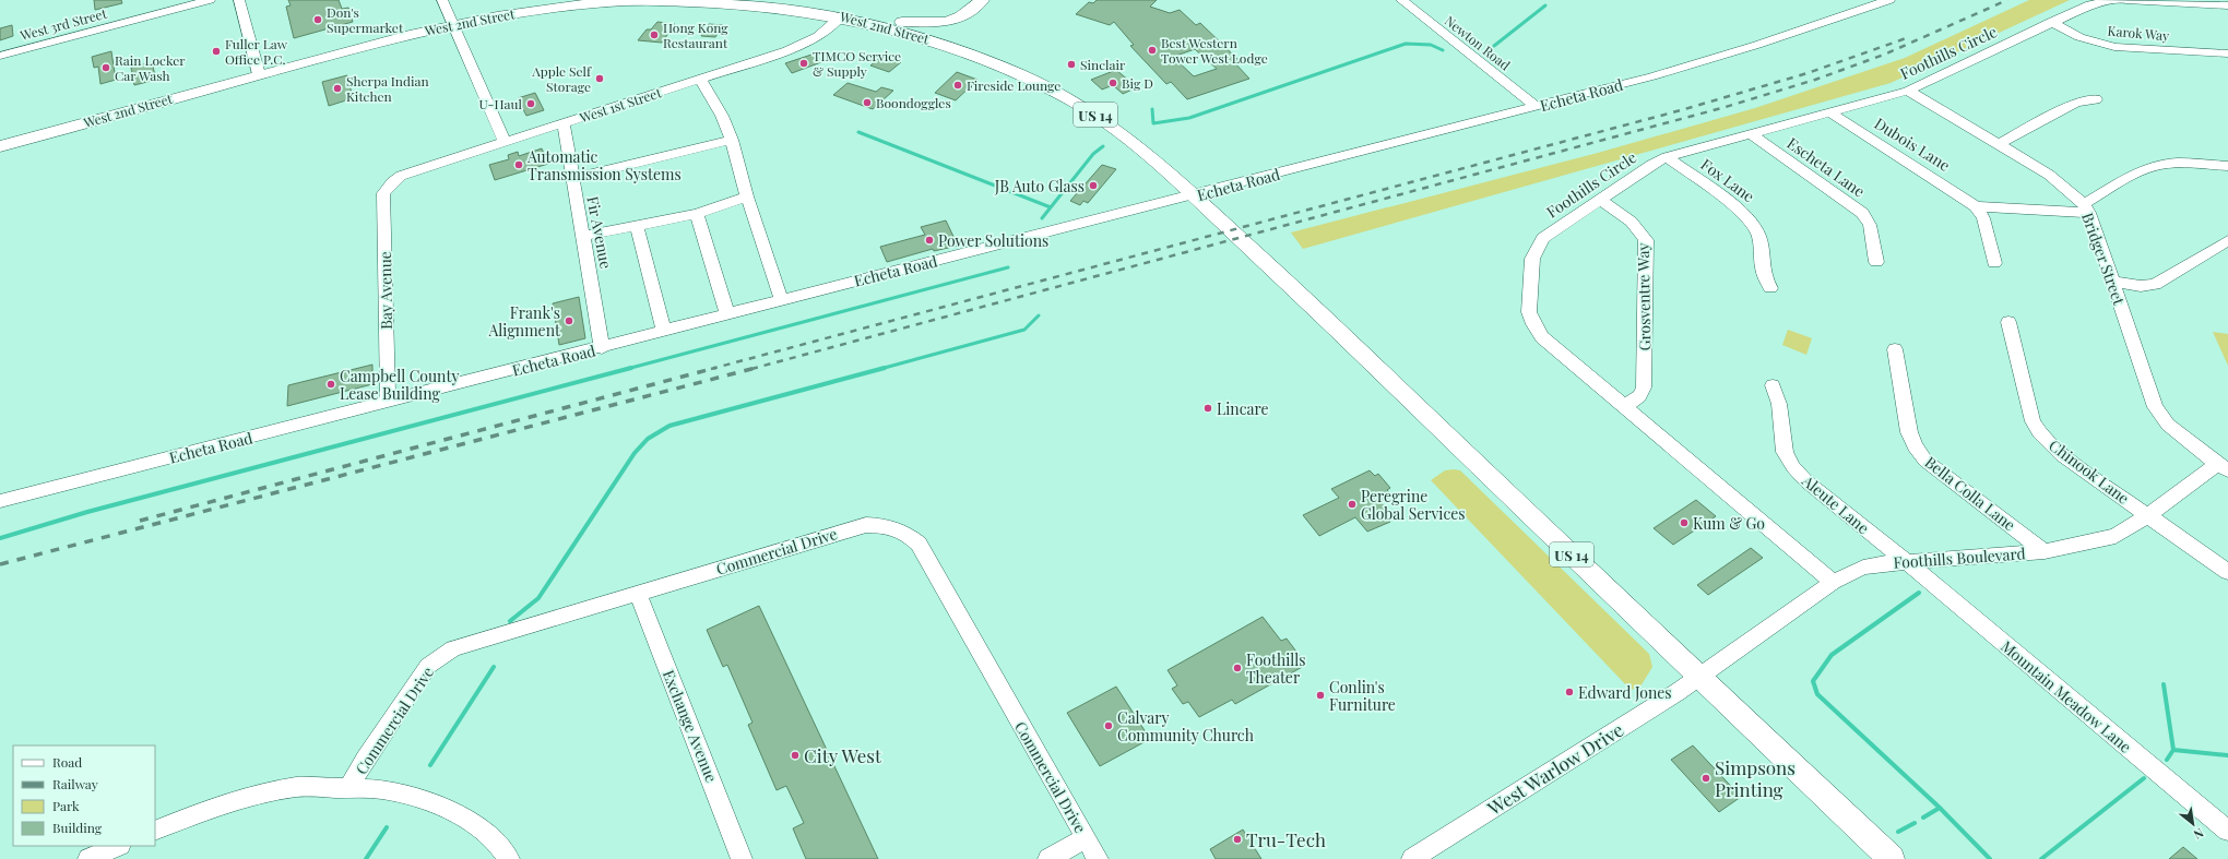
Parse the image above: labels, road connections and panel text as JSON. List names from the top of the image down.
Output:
{
  "streets": {
    "main road": ["West 2nd Street", "US 14"],
    "street": [
      "West 3rd Street",
      "Karok Way",
      "Newton Road",
      "Foothills Circle",
      "Echeta Road",
      "West 1st Street",
      "Dubois Lane",
      "Escheta Lane",
      "Fox Lane",
      "Fir Avenue",
      "Bridger Street",
      "Bay Avenue",
      "Grosventre Way",
      "Chinook Lane",
      "Bella Colla Lane",
      "Aleute Lane",
      "Commercial Drive",
      "Foothills Boulevard",
      "Mountain Meadow Lane",
      "Exchange Avenue",
      "West Warlow Drive"
    ]
  },
  "crossings": [
    ["West 2nd Street", "US 14"],
    ["Karok Way", "Foothills Circle"],
    ["Newton Road", "Echeta Road"],
    ["Foothills Circle", "Dubois Lane"],
    ["Foothills Circle", "Escheta Lane"],
    ["Foothills Circle", "Fox Lane"],
    ["Foothills Circle", "Bridger Street"],
    ["Foothills Circle", "Grosventre Way"],
    ["Foothills Circle", "Foothills Boulevard"],
    ["Echeta Road", "US 14"],
    ["Echeta Road", "Fir Avenue"],
    ["Echeta Road", "Bay Avenue"],
    ["West 1st Street", "Fir Avenue"],
    ["West 1st Street", "Bay Avenue"],
    ["US 14", "Foothills Boulevard"],
    ["US 14", "West Warlow Drive"],
    ["Dubois Lane", "Bridger Street"],
    ["Bridger Street", "Foothills Boulevard"],
    ["Chinook Lane", "Foothills Boulevard"],
    ["Bella Colla Lane", "Foothills Boulevard"],
    ["Aleute Lane", "Foothills Boulevard"],
    ["Aleute Lane", "Mountain Meadow Lane"],
    ["Commercial Drive", "Exchange Avenue"],
    ["Foothills Boulevard", "Mountain Meadow Lane"],
    ["Foothills Boulevard", "West Warlow Drive"]
  ],
  "places": [
    "Don's Supermarket",
    "Hong Kong Restaurant",
    "Best Western Tower West Lodge",
    "Fuller Law Office P.C.",
    "TIMCO Service & Supply",
    "Sinclair",
    "Rain Locker Car Wash",
    "Apple Self Storage",
    "Big D",
    "Fireside Lounge",
    "Sherpa Indian Kitchen",
    "Boondoggles",
    "U-Haul",
    "Automatic Transmission Systems",
    "JB Auto Glass",
    "Power Solutions",
    "Frank's Alignment",
    "Campbell County Lease Building",
    "Lincare",
    "Peregrine Global Services",
    "Kum & Go",
    "Foothills Theater",
    "Edward Jones",
    "Conlin's Furniture",
    "Calvary Community Church",
    "City West",
    "Simpsons Printing",
    "Tru-Tech"
  ],
  "legend": [
    "Road",
    "Railway",
    "Park",
    "Building"
  ],
  "north": "bottom right"
}
